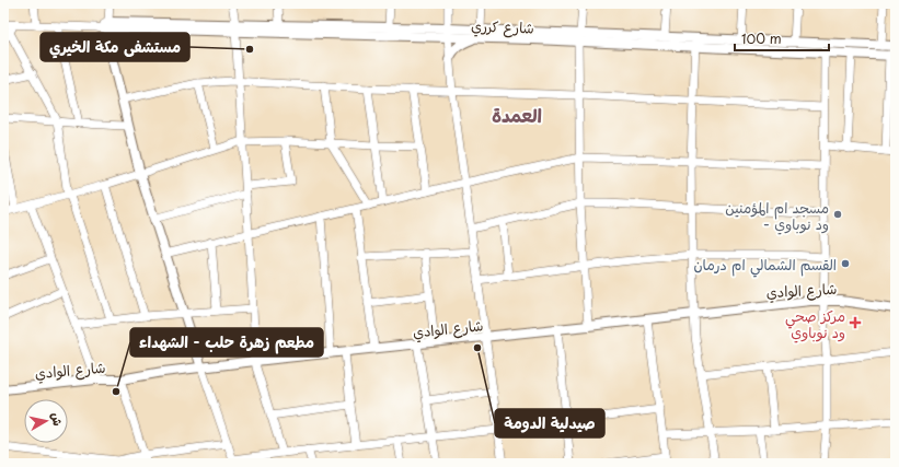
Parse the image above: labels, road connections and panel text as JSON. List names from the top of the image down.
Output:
{
  "streets": {
    "main road": ["شارع كرري", "شارع الوادي"]
  },
  "districts": ["العمدة"],
  "places": {
    "other": [
      "مستشفى مكة الخيري",
      "مسجد ام المؤمنين - ود نوباوي",
      "القسم الشمالي ام درمان",
      "صيدلية الدومة",
      "مطعم زهرة حلب - الشهداء"
    ],
    "health": ["مركز صحي ود نوباوي"]
  },
  "scale_bar": "100 m",
  "north": "right"
}
